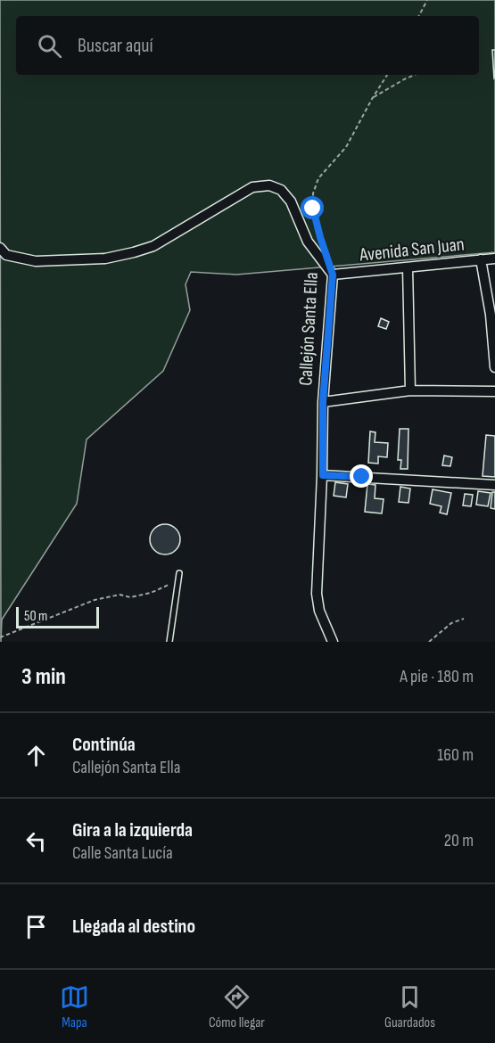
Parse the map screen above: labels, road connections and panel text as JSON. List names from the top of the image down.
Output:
{
  "streets": {
    "street": ["Avenida San Juan", "Callejón Santa Ella"]
  },
  "crossings": [
    ["Avenida San Juan", "Callejón Santa Ella"]
  ],
  "scale_bar": "50 m",
  "page": {
    "search": "Buscar aquí",
    "scale": "50 m",
    "heading": ["3 min", "A pie · 180 m"],
    "list": [
      ["Continúa", "Callejón Santa Ella", "160 m"],
      ["Gira a la izquierda", "Calle Santa Lucía", "20 m"],
      "Llegada al destino"
    ],
    "nav": ["Mapa", "Cómo llegar", "Guardados"]
  }
}
